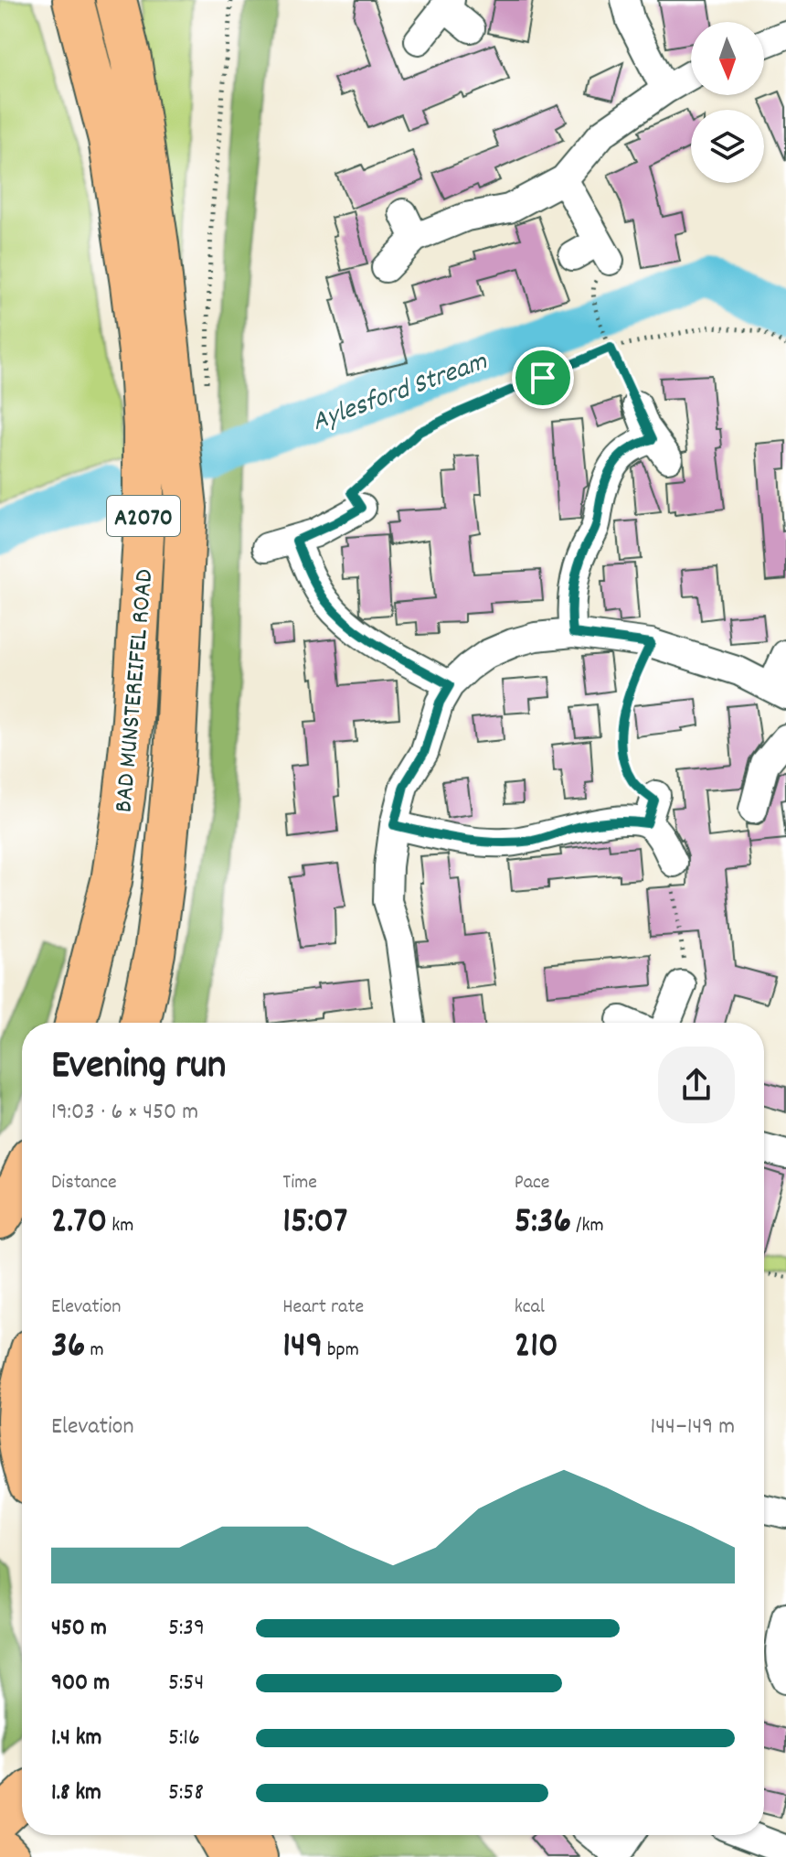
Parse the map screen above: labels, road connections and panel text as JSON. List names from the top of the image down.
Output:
{
  "streets": {
    "highway": ["A2070", "BAD MUNSTEREIFEL ROAD"]
  },
  "water": ["Aylesford Stream"],
  "north": "bottom",
  "page": {
    "heading": ["Evening run", "19:03 · 6 × 450 m"],
    "stats": [
      ["Distance", "2.70 km"],
      ["Time", "15:07"],
      ["Pace", "5:36 /km"],
      ["Elevation", "36 m"],
      ["Heart rate", "149 bpm"],
      ["kcal", "210"]
    ],
    "chart": ["Elevation", "144–149 m"],
    "list": [
      {
        "name": "450 m",
        "note": "5:39"
      },
      {
        "name": "900 m",
        "note": "5:54"
      },
      {
        "name": "1.4 km",
        "note": "5:16"
      },
      {
        "name": "1.8 km",
        "note": "5:58"
      }
    ]
  }
}
